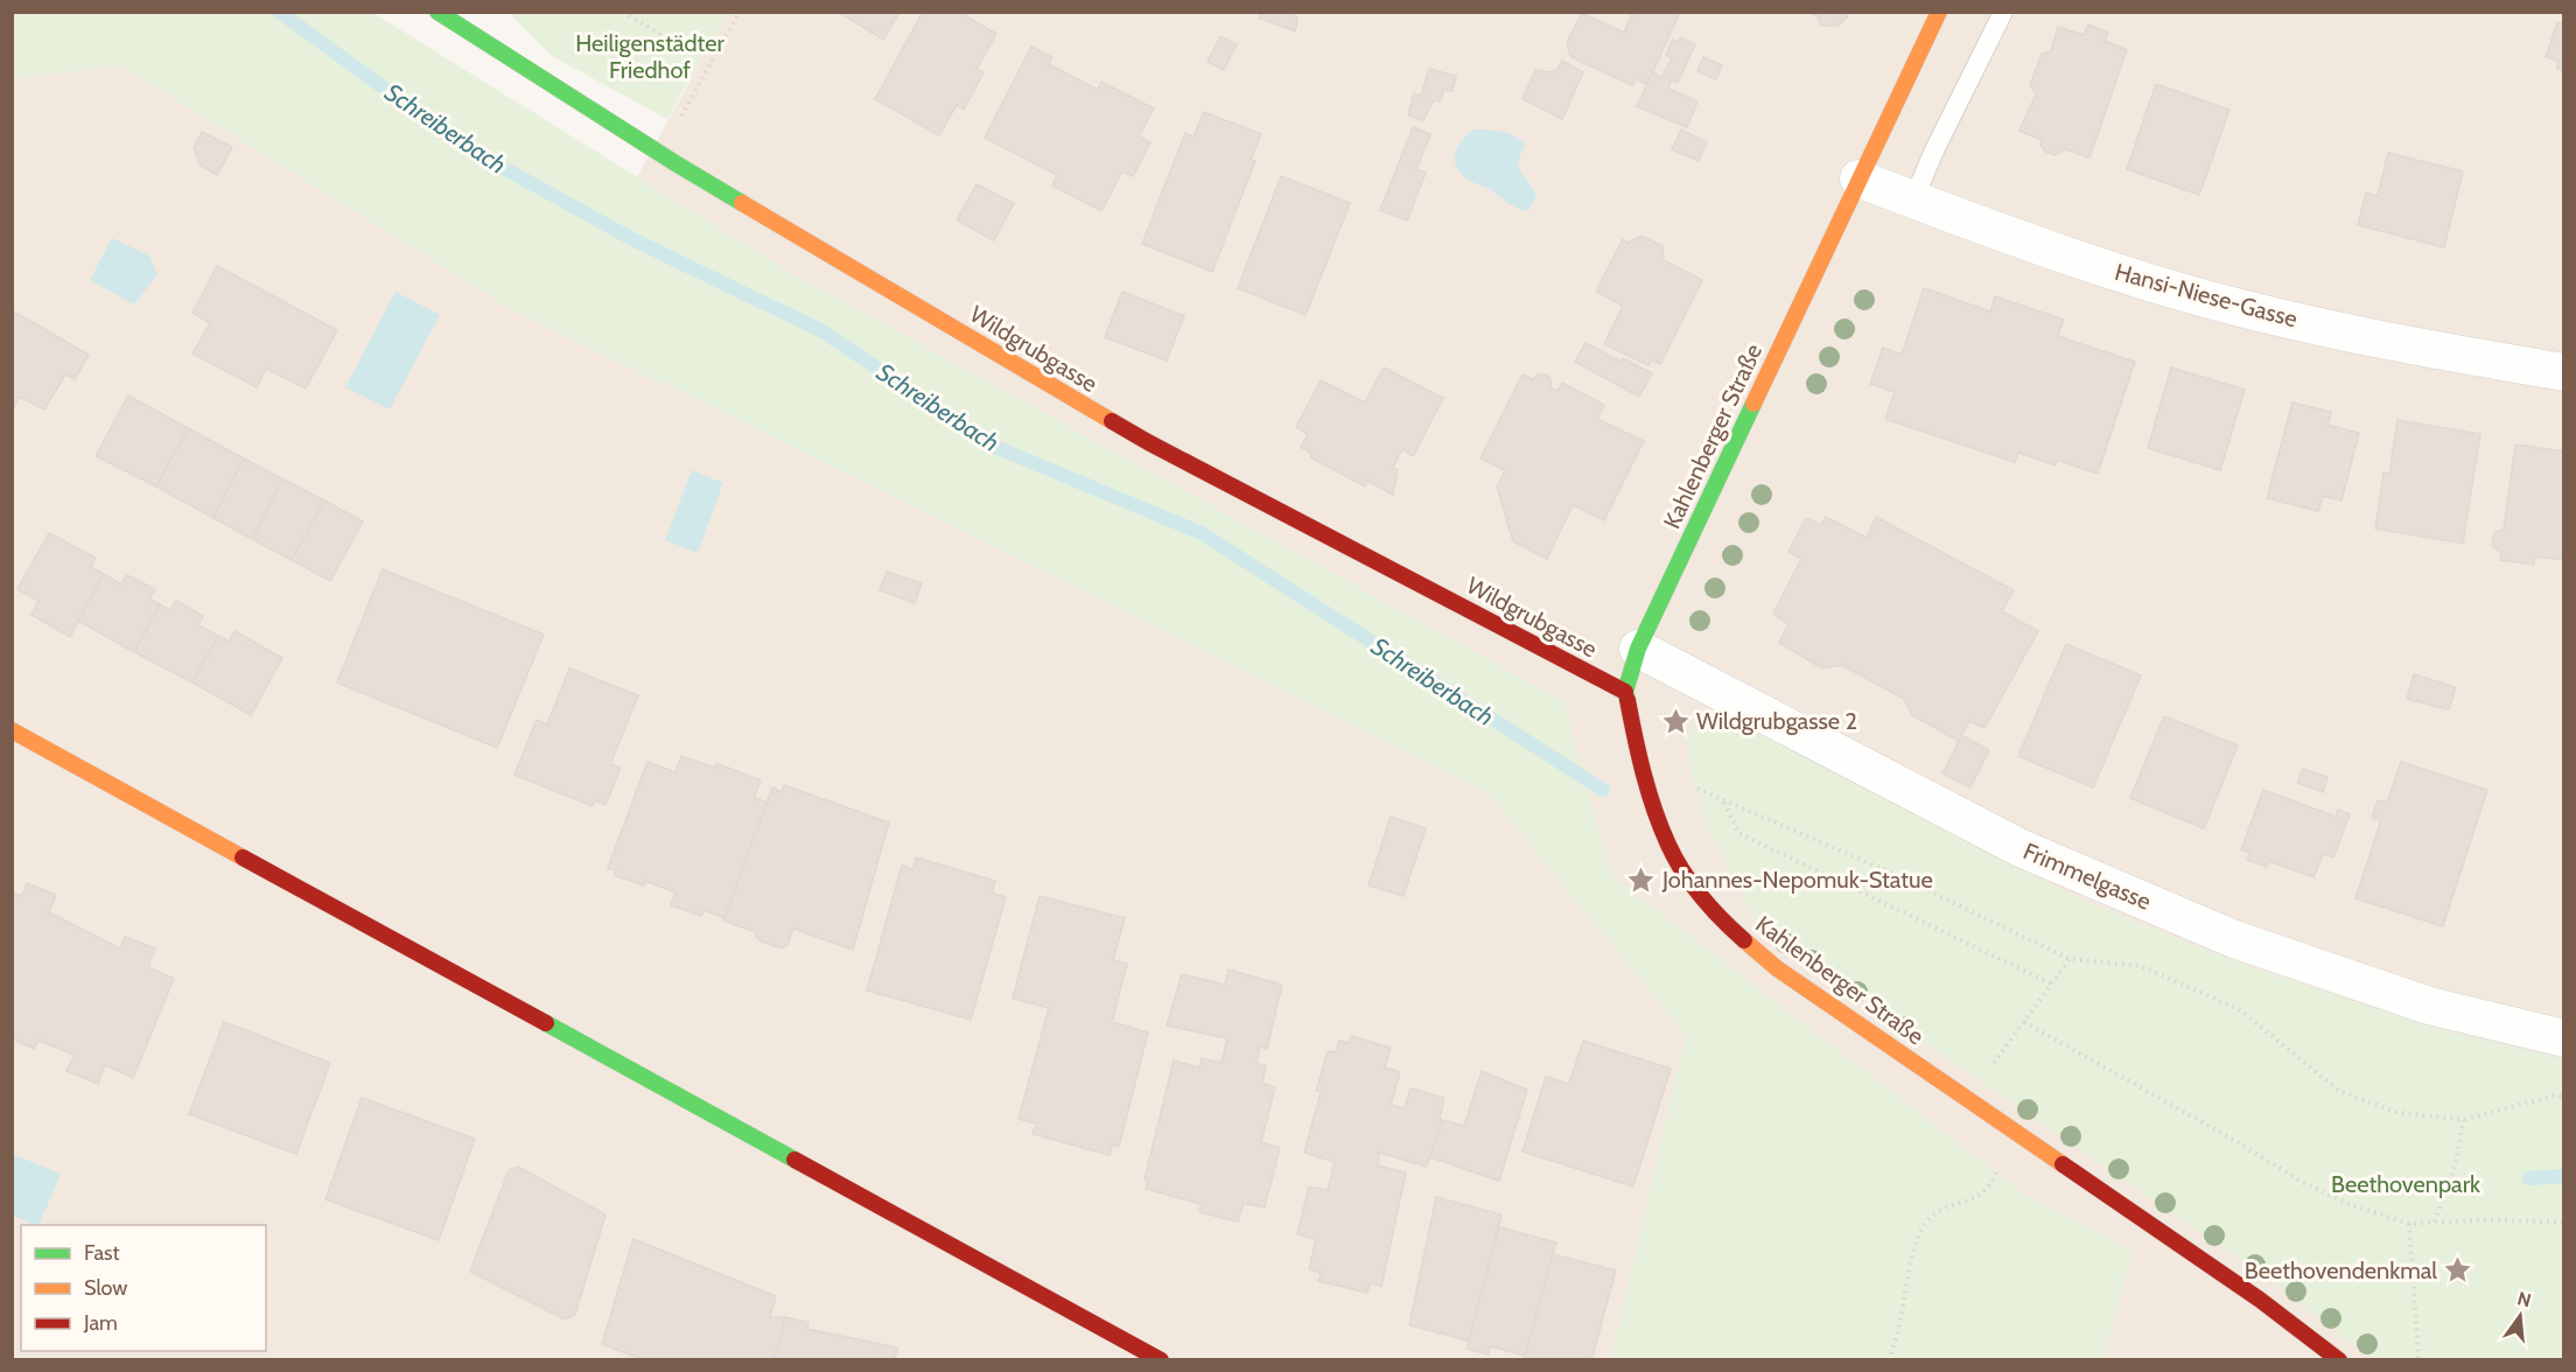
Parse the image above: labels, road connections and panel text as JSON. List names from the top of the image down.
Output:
{
  "streets": {
    "street": [
      "Hansi-Niese-Gasse",
      "Wildgrubgasse",
      "Kahlenberger Straße",
      "Frimmelgasse"
    ]
  },
  "crossings": [
    ["Hansi-Niese-Gasse", "Kahlenberger Straße"],
    ["Wildgrubgasse", "Kahlenberger Straße"],
    ["Kahlenberger Straße", "Frimmelgasse"]
  ],
  "water": ["Schreiberbach"],
  "parks": ["Heiligenstädter Friedhof", "Beethovenpark"],
  "places": {
    "place": ["Wildgrubgasse 2", "Johannes-Nepomuk-Statue", "Beethovendenkmal"]
  },
  "legend": ["Fast", "Slow", "Jam"],
  "north": "top"
}
